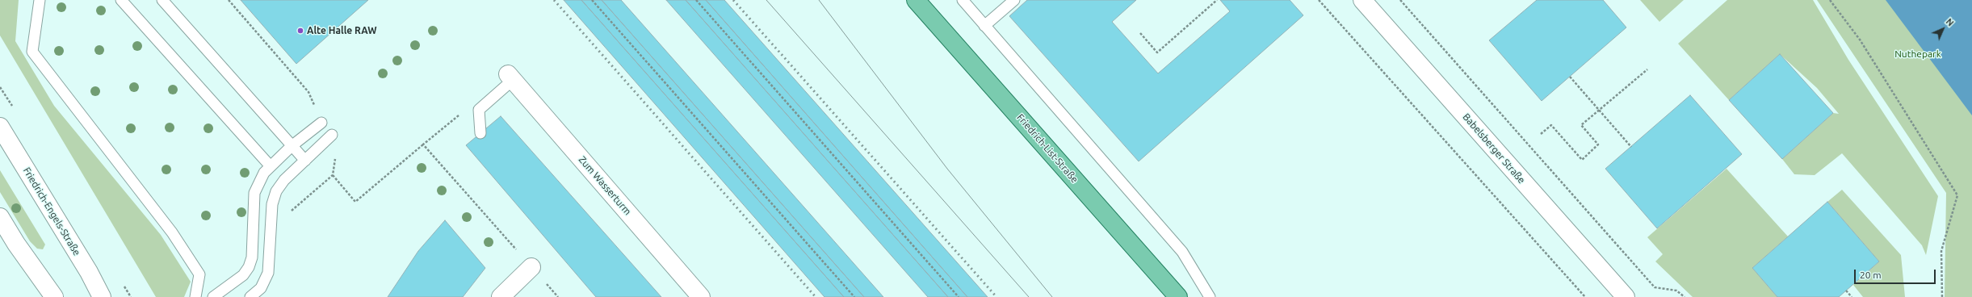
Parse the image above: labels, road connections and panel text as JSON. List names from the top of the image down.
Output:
{
  "streets": {
    "main road": ["Friedrich-List-Straße"],
    "street": ["Babelsberger Straße", "Zum Wasserturm", "Friedrich-Engels-Straße"]
  },
  "parks": ["Nuthepark"],
  "places": ["Alte Halle RAW"],
  "scale_bar": "20 m",
  "north": "top right"
}
